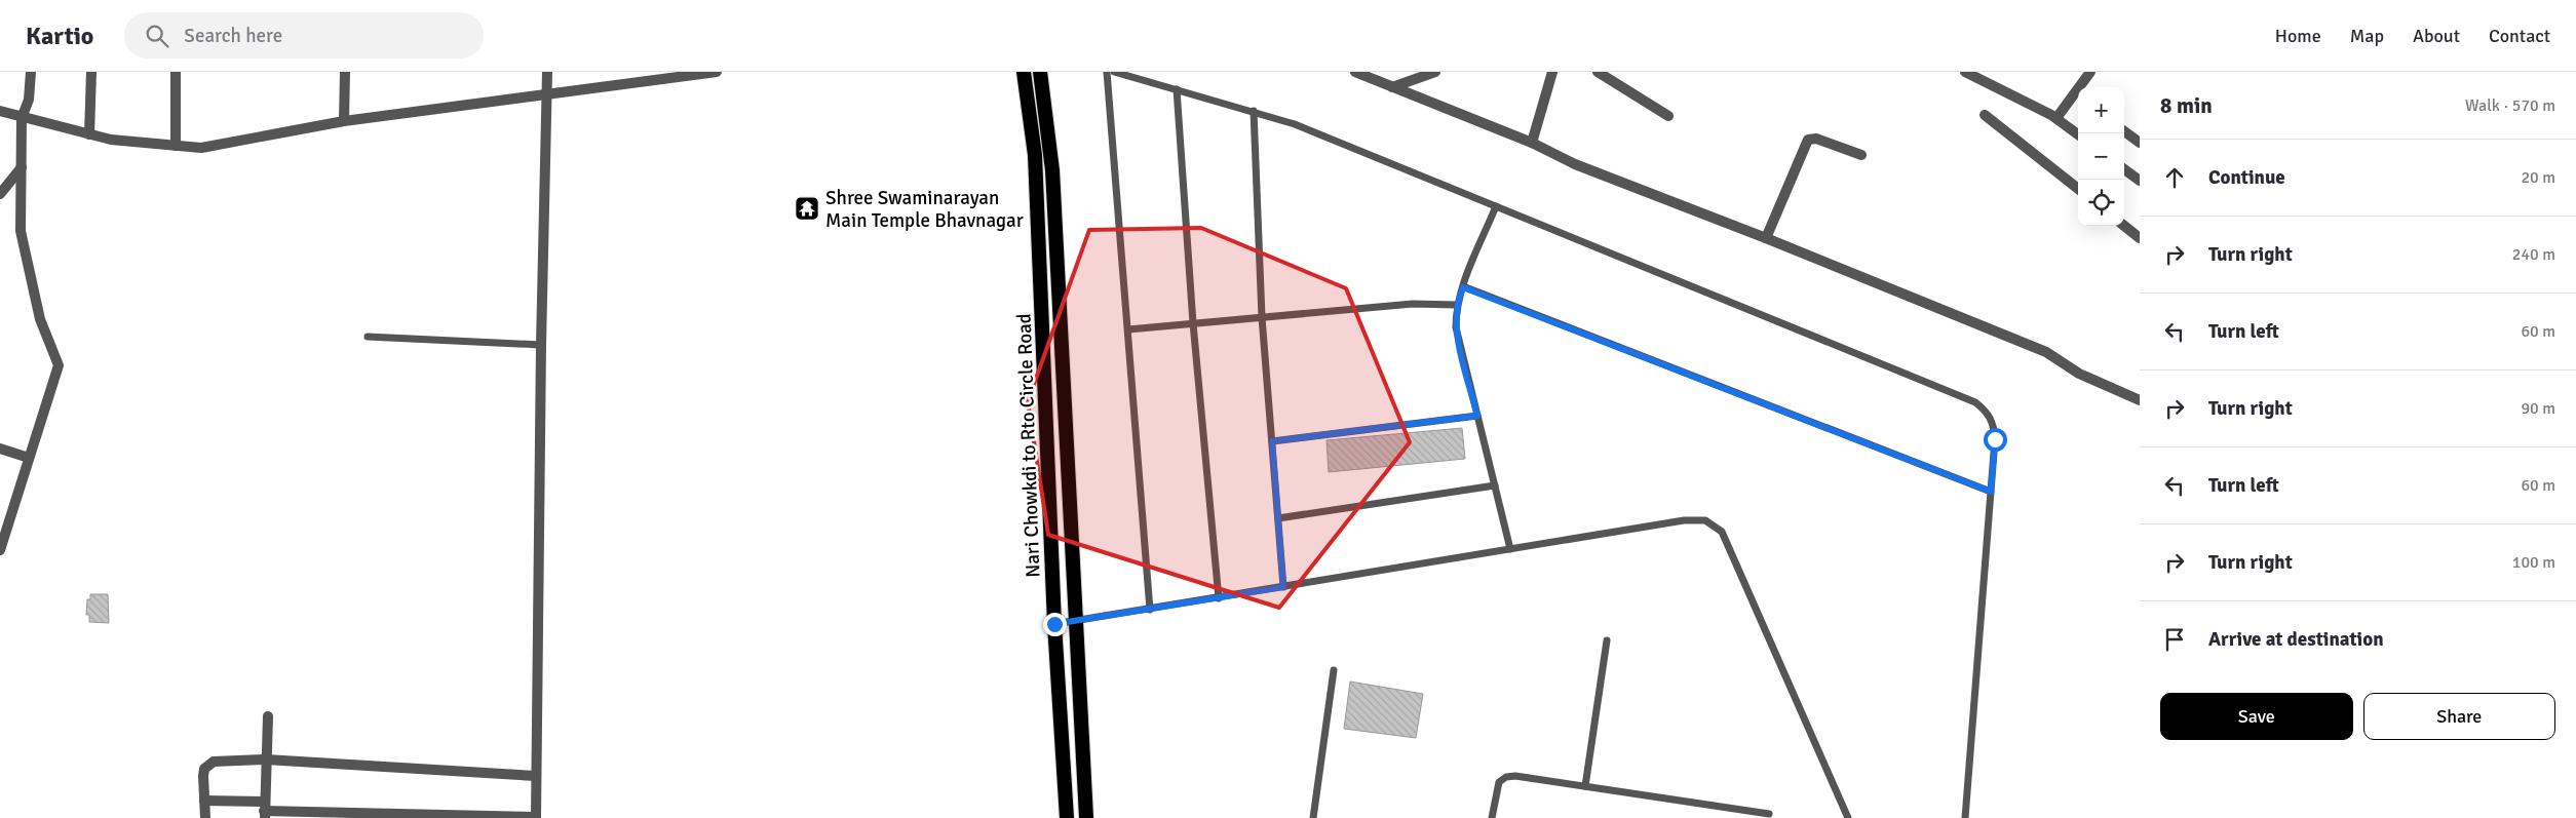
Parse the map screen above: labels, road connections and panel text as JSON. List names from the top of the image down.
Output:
{
  "streets": {
    "highway": ["Nari Chowkdi to Rto Circle Road"]
  },
  "places": {
    "temple": ["Shree Swaminarayan Main Temple Bhavnagar"]
  },
  "page": {
    "header": "Kartio",
    "search": "Search here",
    "nav": [
      "Home",
      "Map",
      "About",
      "Contact"
    ],
    "heading": ["8 min", "Walk · 570 m"],
    "map_buttons": ["+", "−"],
    "list": [
      ["Continue", "20 m"],
      ["Turn right", "240 m"],
      ["Turn left", "60 m"],
      ["Turn right", "90 m"],
      ["Turn left", "60 m"],
      ["Turn right", "100 m"],
      "Arrive at destination"
    ],
    "buttons": ["Save", "Share"]
  }
}
